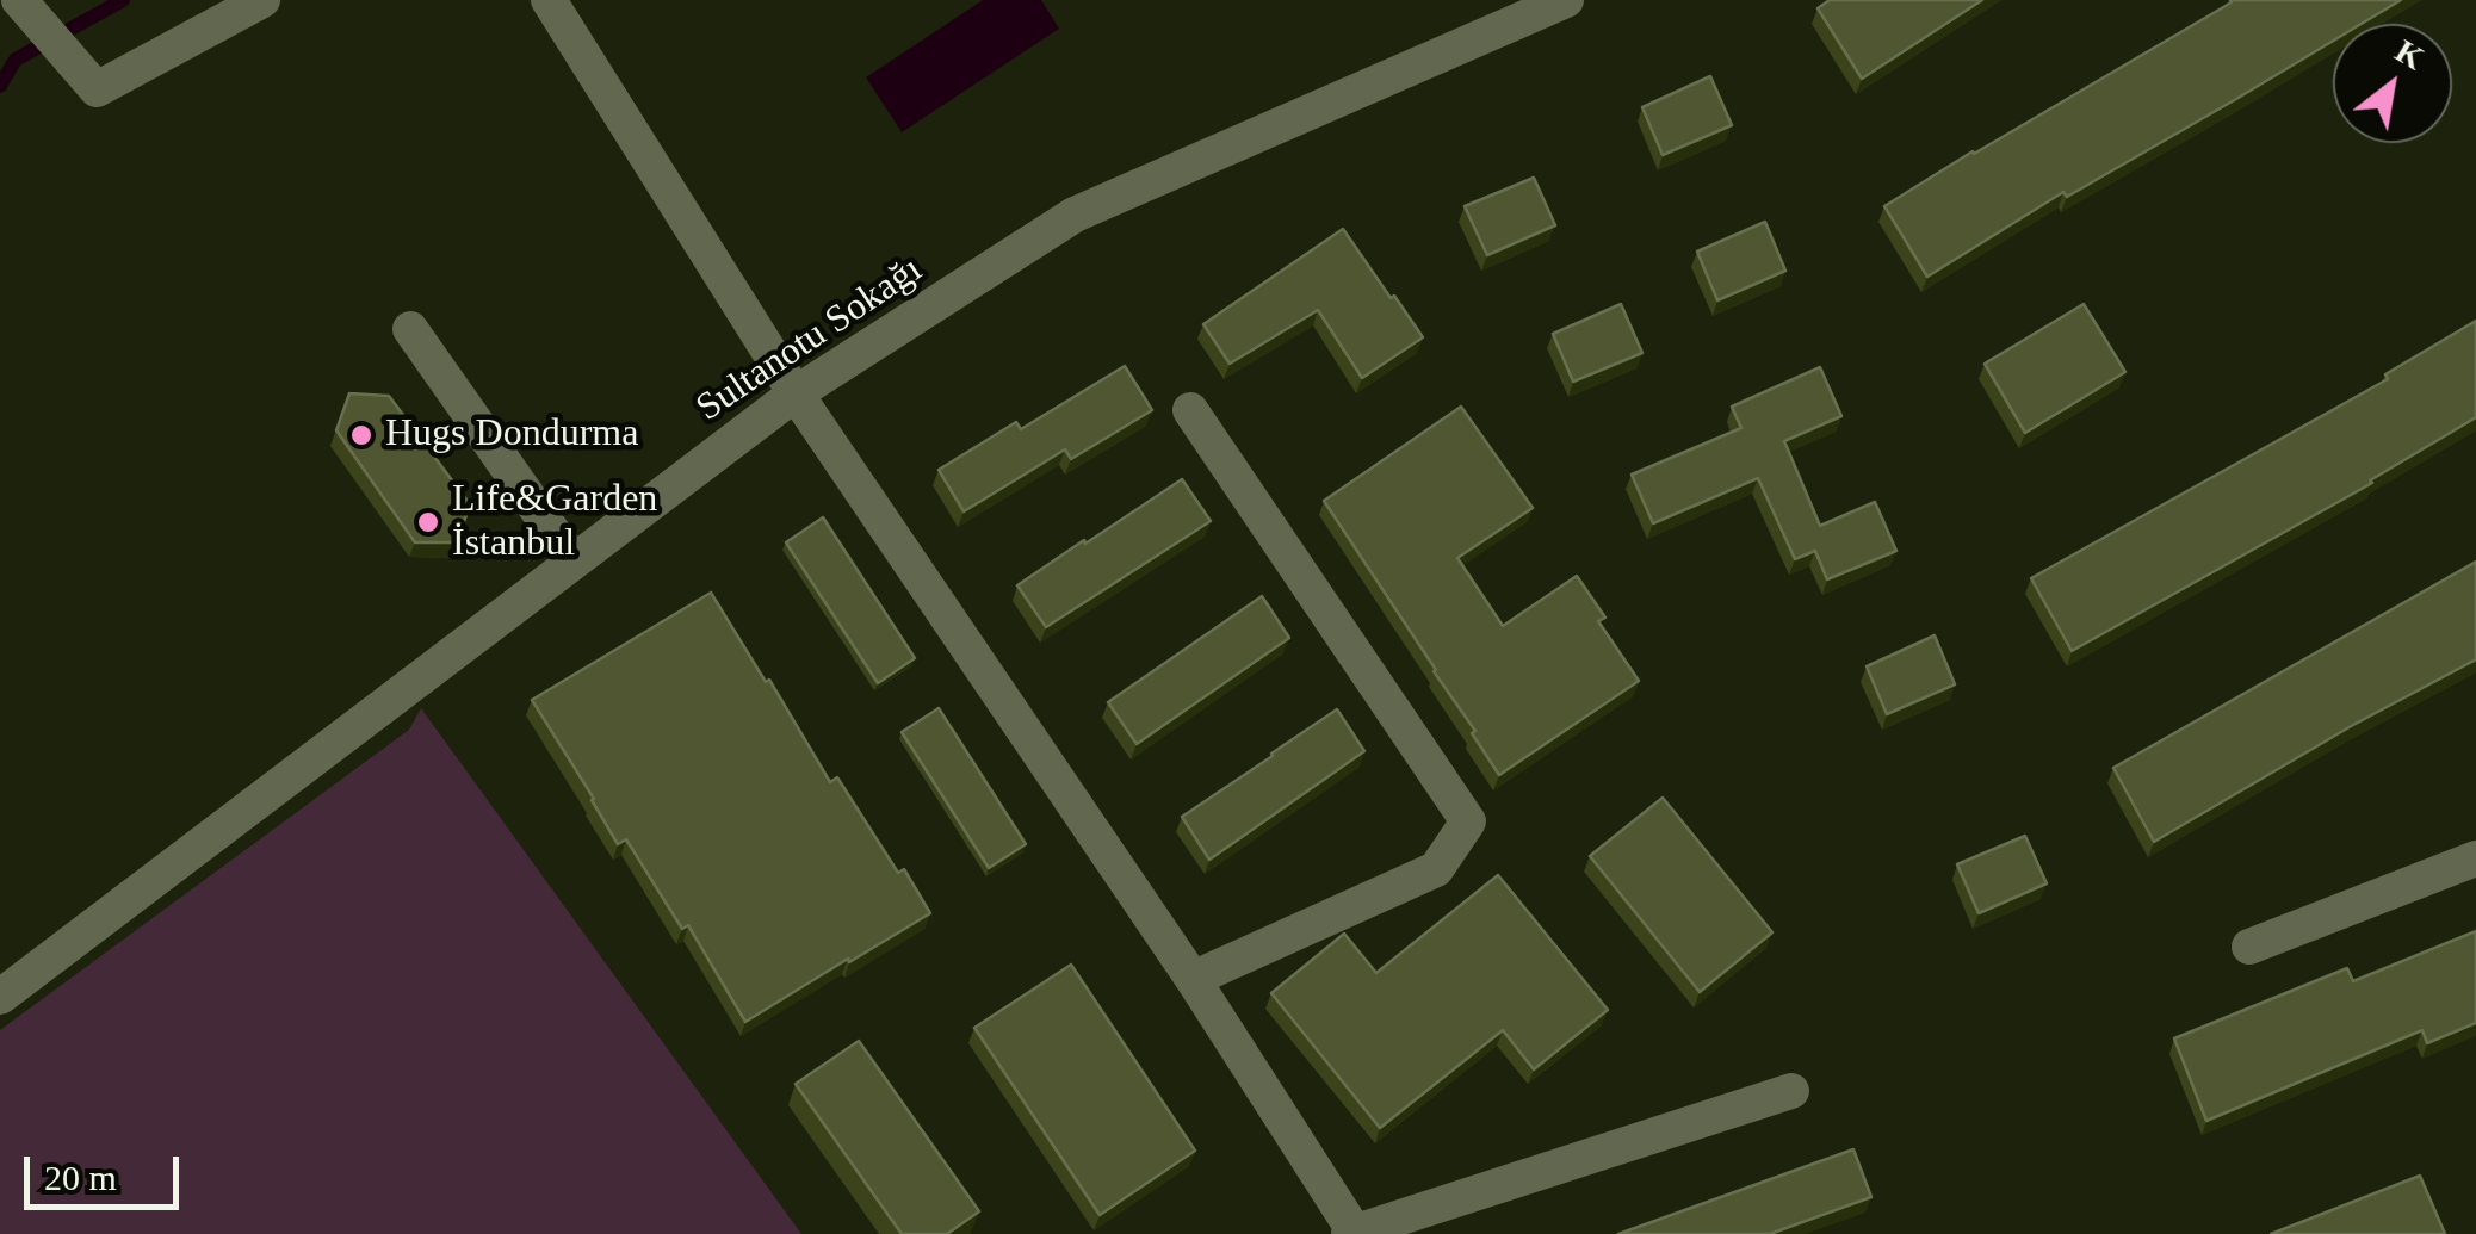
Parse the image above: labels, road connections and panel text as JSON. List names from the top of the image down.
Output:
{
  "streets": {
    "street": ["Sultanotu Sokağı"]
  },
  "places": ["Hugs Dondurma", "Life&Garden İstanbul"],
  "scale_bar": "20 m",
  "north": "top right"
}
